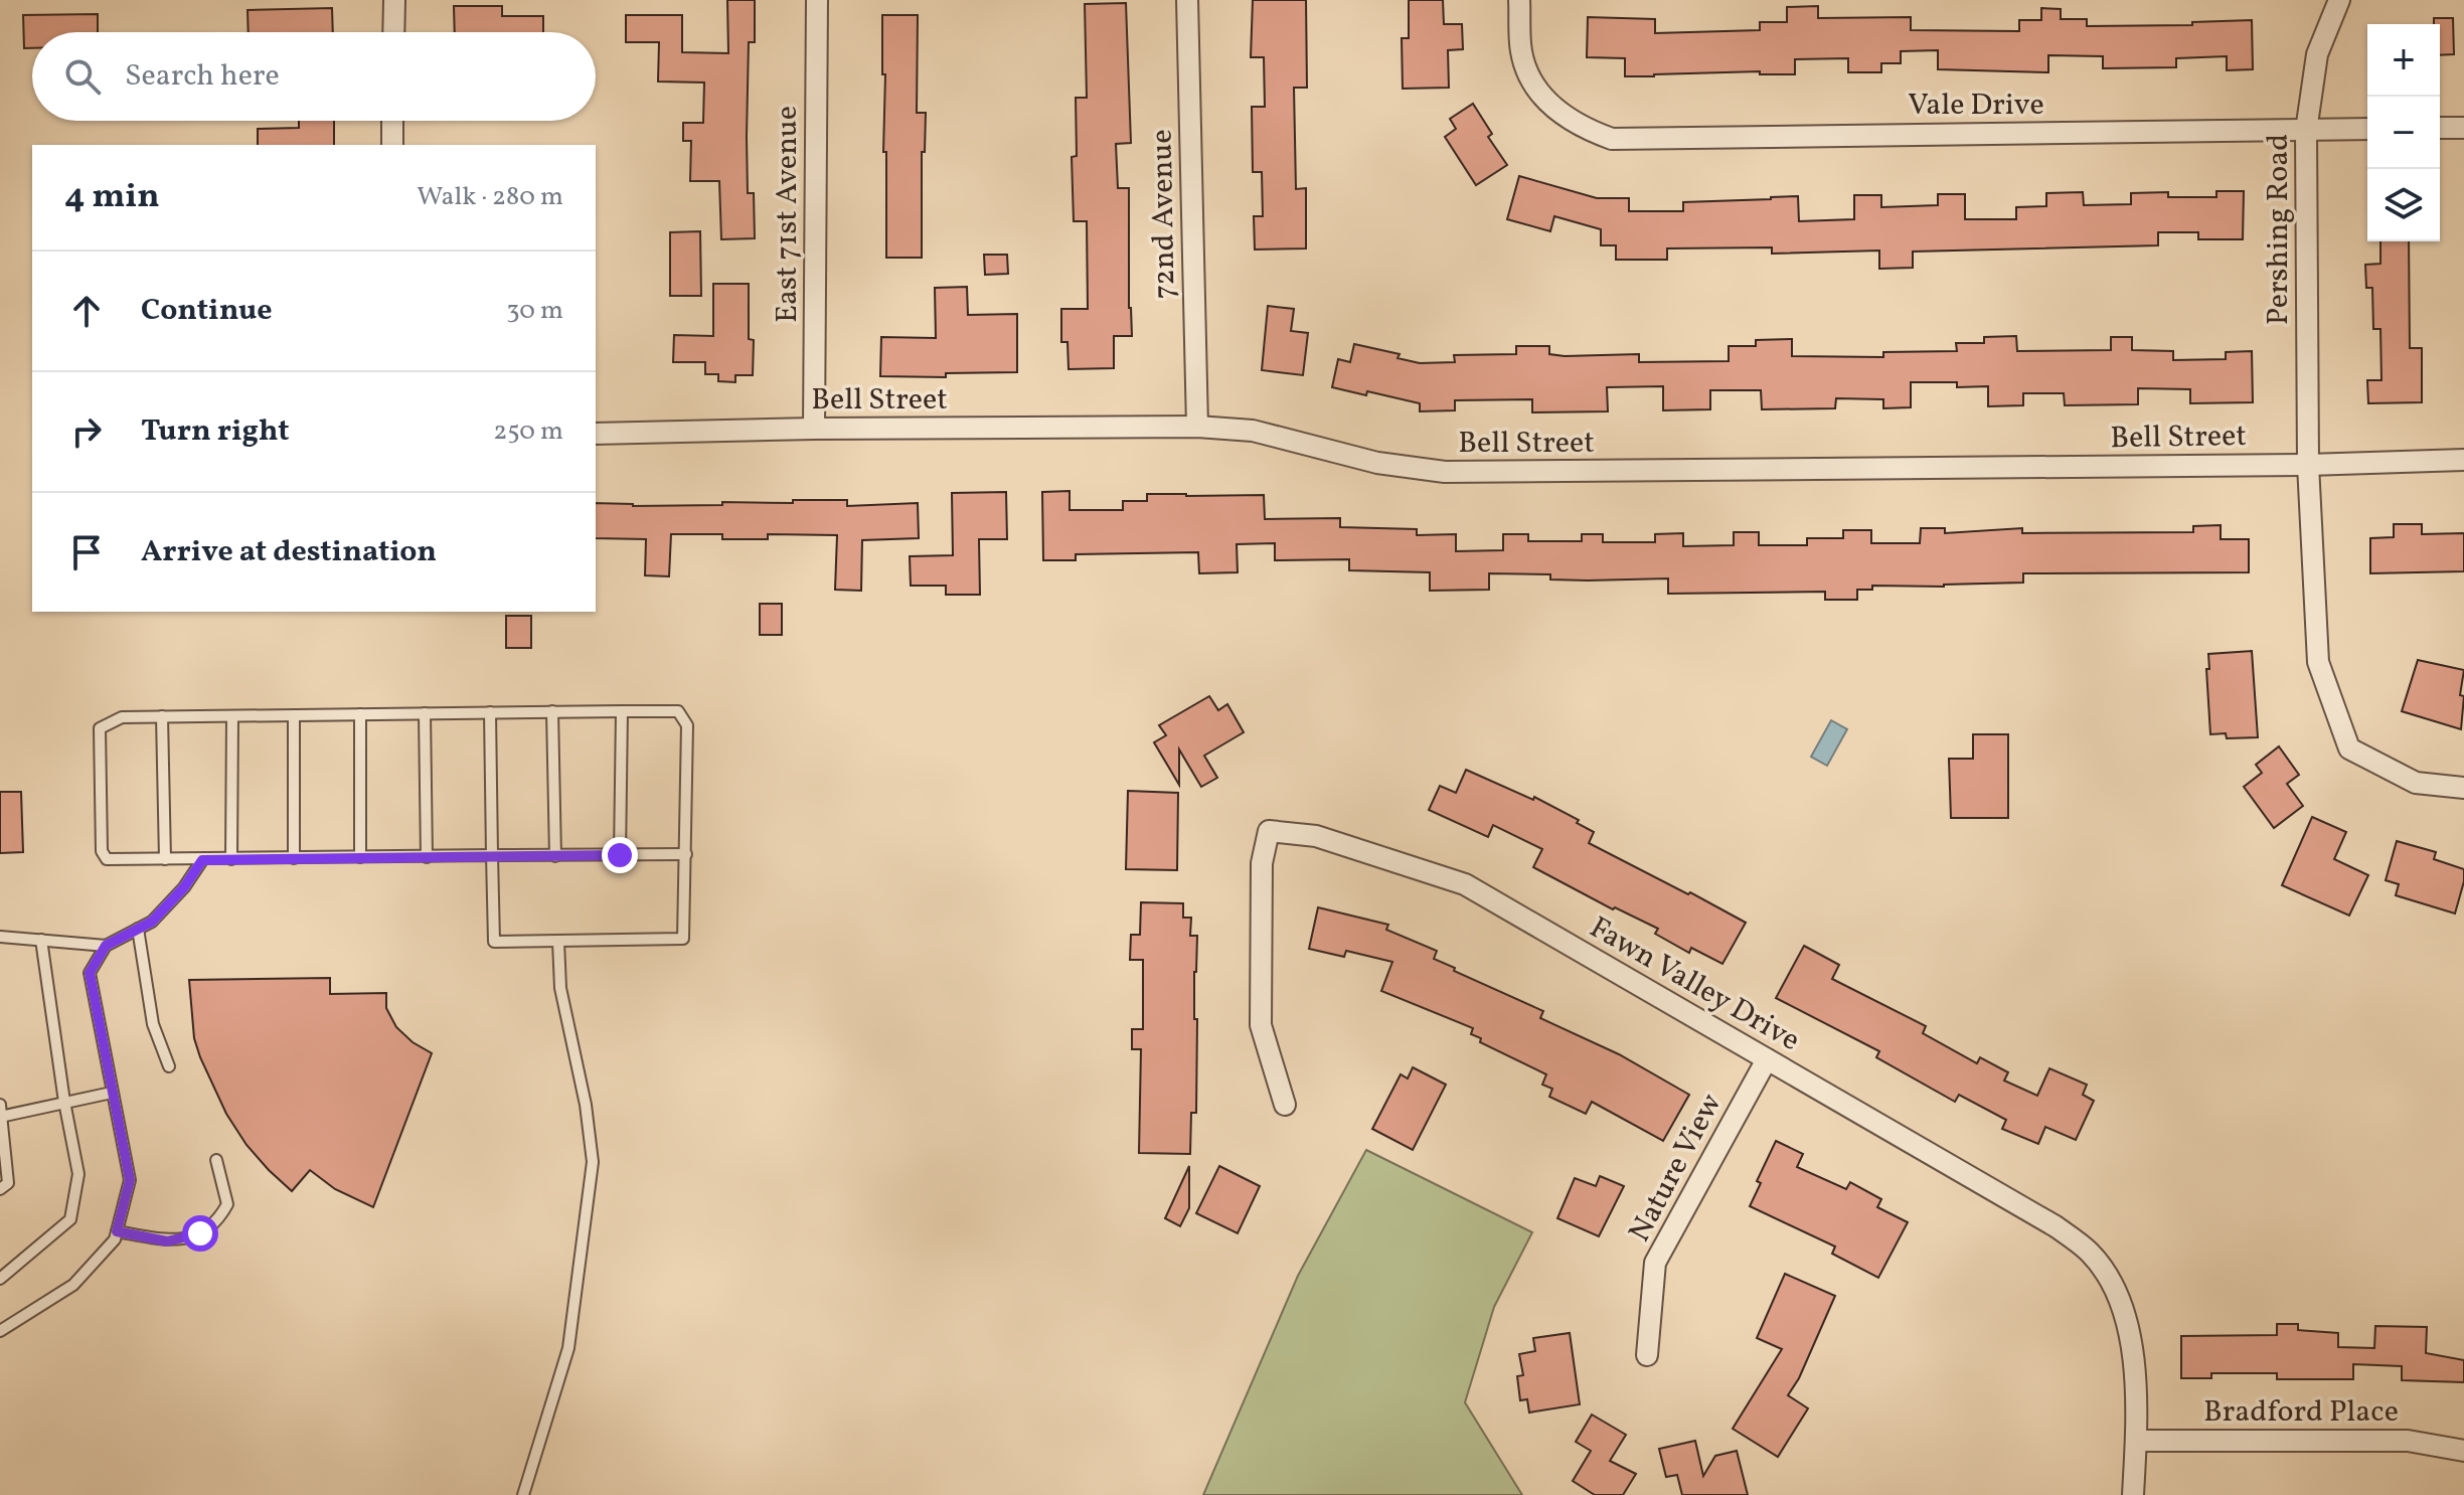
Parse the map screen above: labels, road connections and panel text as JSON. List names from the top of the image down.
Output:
{
  "streets": {
    "street": [
      "Vale Drive",
      "East 71st Avenue",
      "72nd Avenue",
      "Pershing Road",
      "Bell Street",
      "Fawn Valley Drive",
      "Nature View",
      "Bradford Place"
    ]
  },
  "crossings": [
    ["Vale Drive", "Pershing Road"],
    ["East 71st Avenue", "Bell Street"],
    ["72nd Avenue", "Bell Street"],
    ["Pershing Road", "Bell Street"],
    ["Fawn Valley Drive", "Nature View"],
    ["Fawn Valley Drive", "Bradford Place"]
  ],
  "page": {
    "map_buttons": ["+", "−"],
    "search": "Search here",
    "heading": ["4 min", "Walk · 280 m"],
    "list": [
      ["Continue", "30 m"],
      ["Turn right", "250 m"],
      "Arrive at destination"
    ]
  }
}
